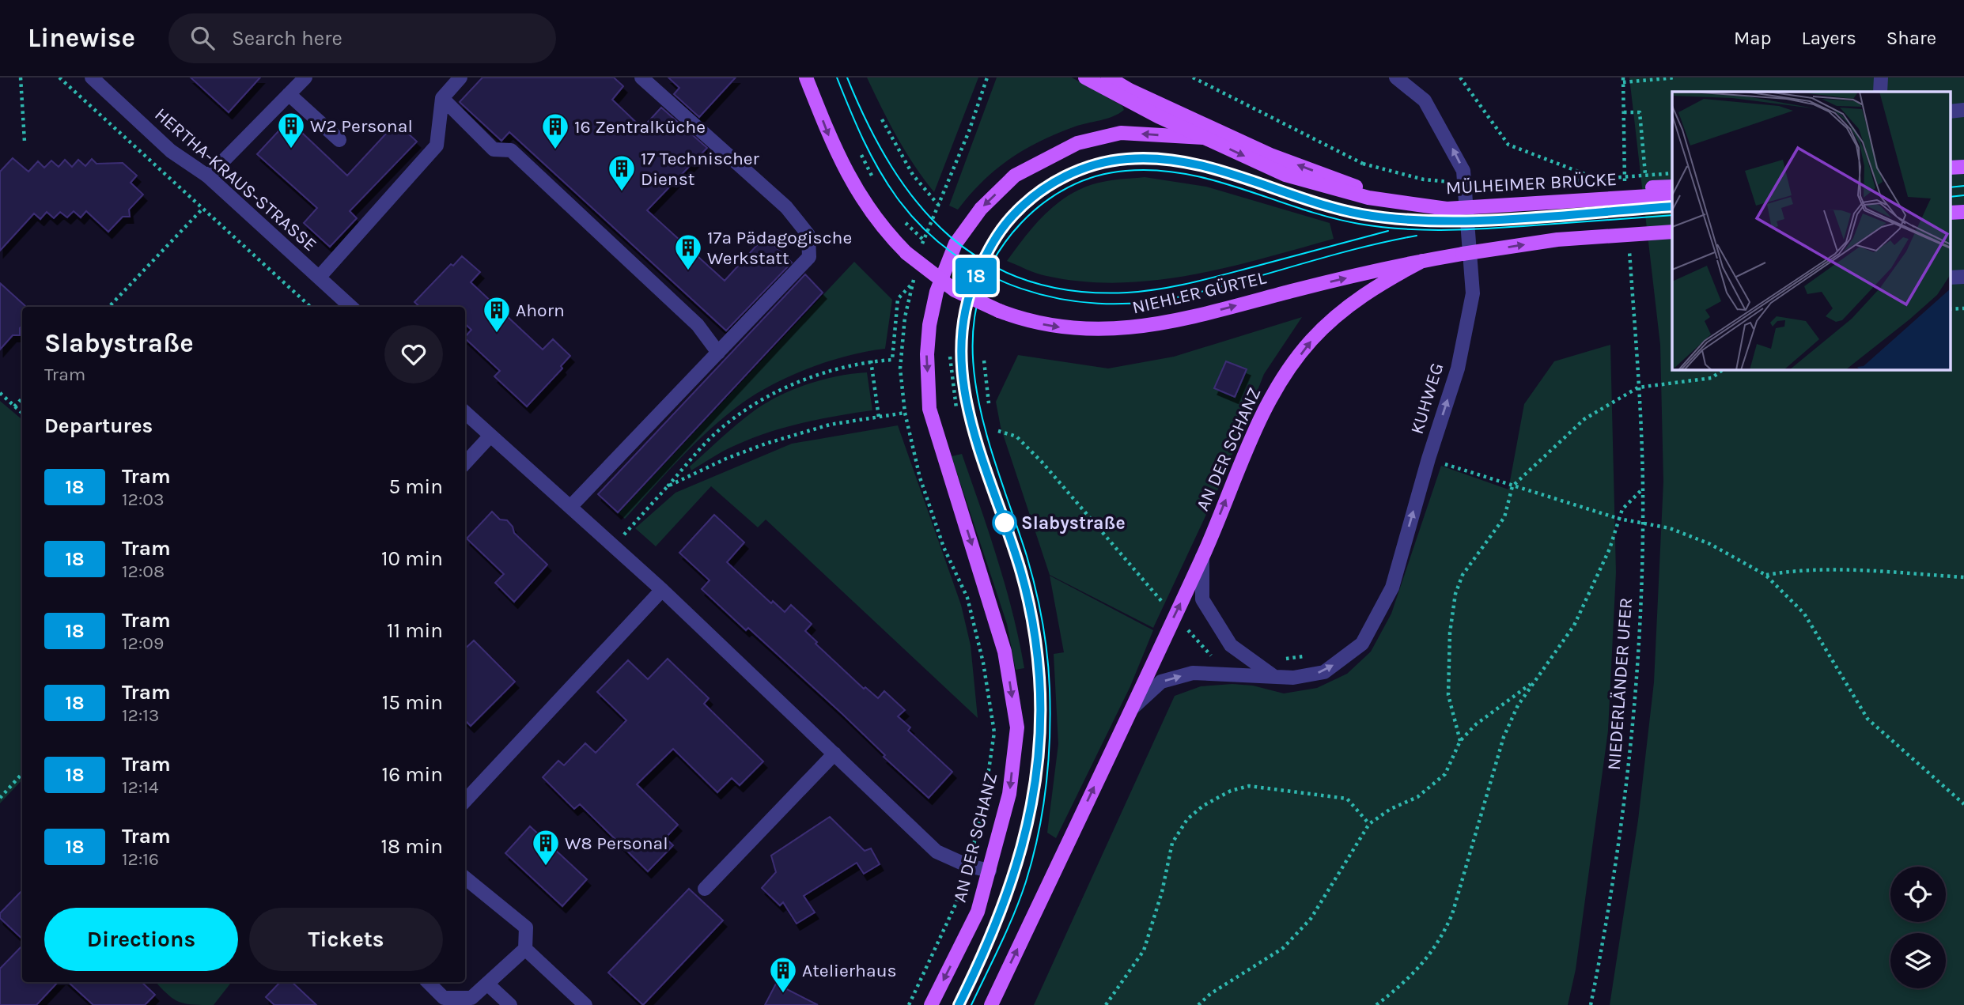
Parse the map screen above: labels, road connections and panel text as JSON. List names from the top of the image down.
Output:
{
  "streets": {
    "main road": ["MÜLHEIMER BRÜCKE", "NIEHLER GÜRTEL", "AN DER SCHANZ"],
    "street": ["HERTHA-KRAUS-STRASSE", "KUHWEG"],
    "path": ["NIEDERLÄNDER UFER"]
  },
  "crossings": [
    ["MÜLHEIMER BRÜCKE", "AN DER SCHANZ"],
    ["NIEHLER GÜRTEL", "AN DER SCHANZ"],
    ["KUHWEG", "AN DER SCHANZ"]
  ],
  "one_way": ["NIEHLER GÜRTEL"],
  "places": {
    "building": [
      "W2 Personal",
      "16 Zentralküche",
      "17 Technischer Dienst",
      "17a Pädagogische Werkstatt",
      "Ahorn",
      "W8 Personal",
      "Atelierhaus"
    ],
    "other": ["Slabystraße"]
  },
  "lines": ["tram line 18"],
  "page": {
    "header": "Linewise",
    "search": "Search here",
    "nav": ["Map", "Layers", "Share"],
    "on_map": "18",
    "heading": [
      ["Slabystraße", "Tram"],
      "Departures"
    ],
    "list": [
      {
        "mark": "18",
        "name": "Tram",
        "note": "12:03",
        "value": "5 min"
      },
      {
        "mark": "18",
        "name": "Tram",
        "note": "12:08",
        "value": "10 min"
      },
      {
        "mark": "18",
        "name": "Tram",
        "note": "12:09",
        "value": "11 min"
      },
      {
        "mark": "18",
        "name": "Tram",
        "note": "12:13",
        "value": "15 min"
      },
      {
        "mark": "18",
        "name": "Tram",
        "note": "12:14",
        "value": "16 min"
      },
      {
        "mark": "18",
        "name": "Tram",
        "note": "12:16",
        "value": "18 min"
      }
    ],
    "buttons": ["Directions", "Tickets"]
  }
}
